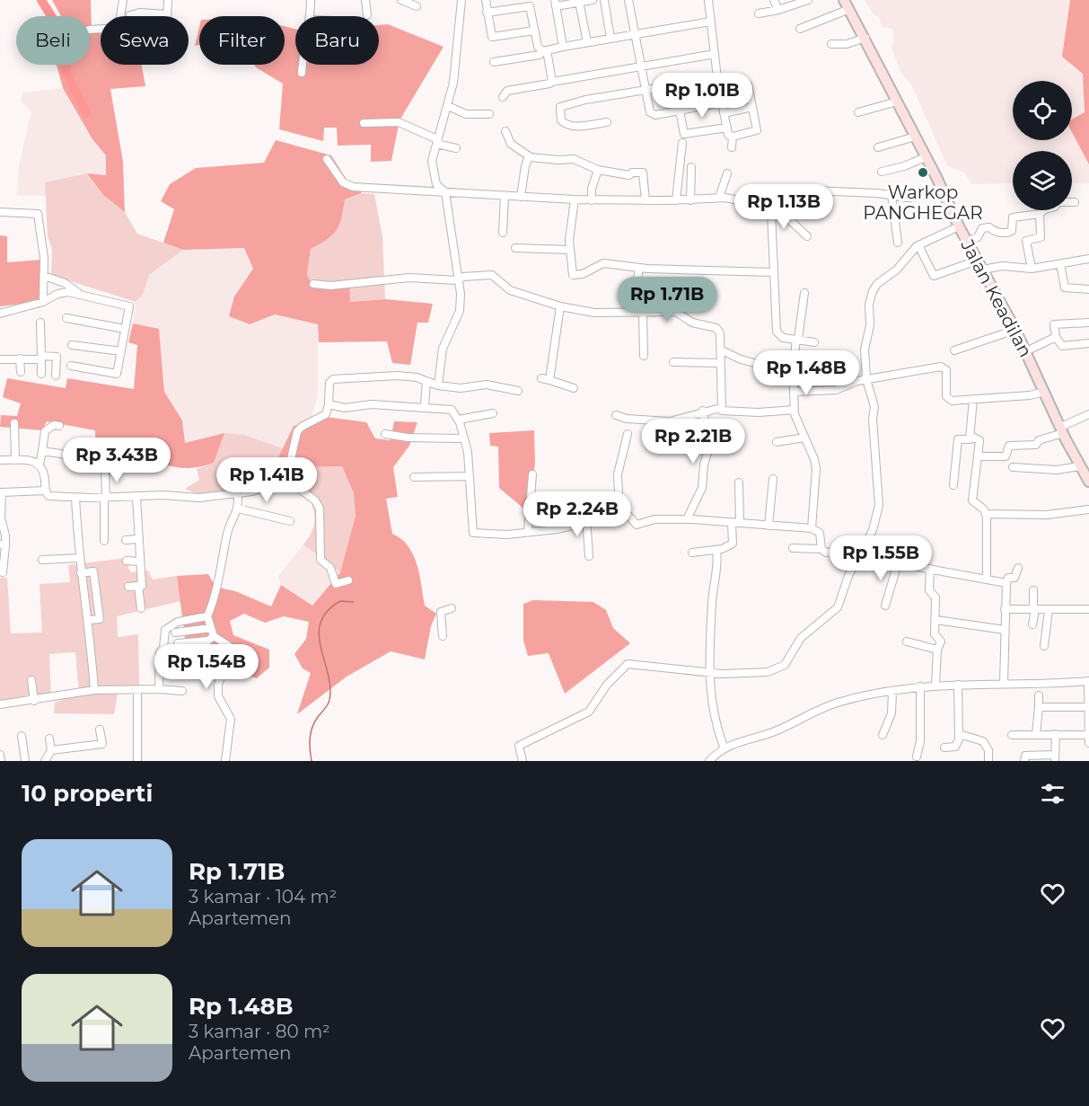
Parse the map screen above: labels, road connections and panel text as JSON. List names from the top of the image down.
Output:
{
  "streets": {
    "main road": ["Jalan Keadilan"]
  },
  "places": ["Warkop PANGHEGAR"],
  "page": {
    "chip": [
      "Beli",
      "Sewa",
      "Filter",
      "Baru"
    ],
    "price": [
      "Rp 1.01B",
      "Rp 1.13B",
      "Rp 1.71B",
      "Rp 1.48B",
      "Rp 2.21B",
      "Rp 3.43B",
      "Rp 1.41B",
      "Rp 2.24B",
      "Rp 1.55B",
      "Rp 1.54B"
    ],
    "heading": "10 properti",
    "list": [
      {
        "name": "Rp 1.71B",
        "note": "3 kamar · 104 m² · Apartemen"
      },
      {
        "name": "Rp 1.48B",
        "note": "3 kamar · 80 m² · Apartemen"
      }
    ]
  }
}
